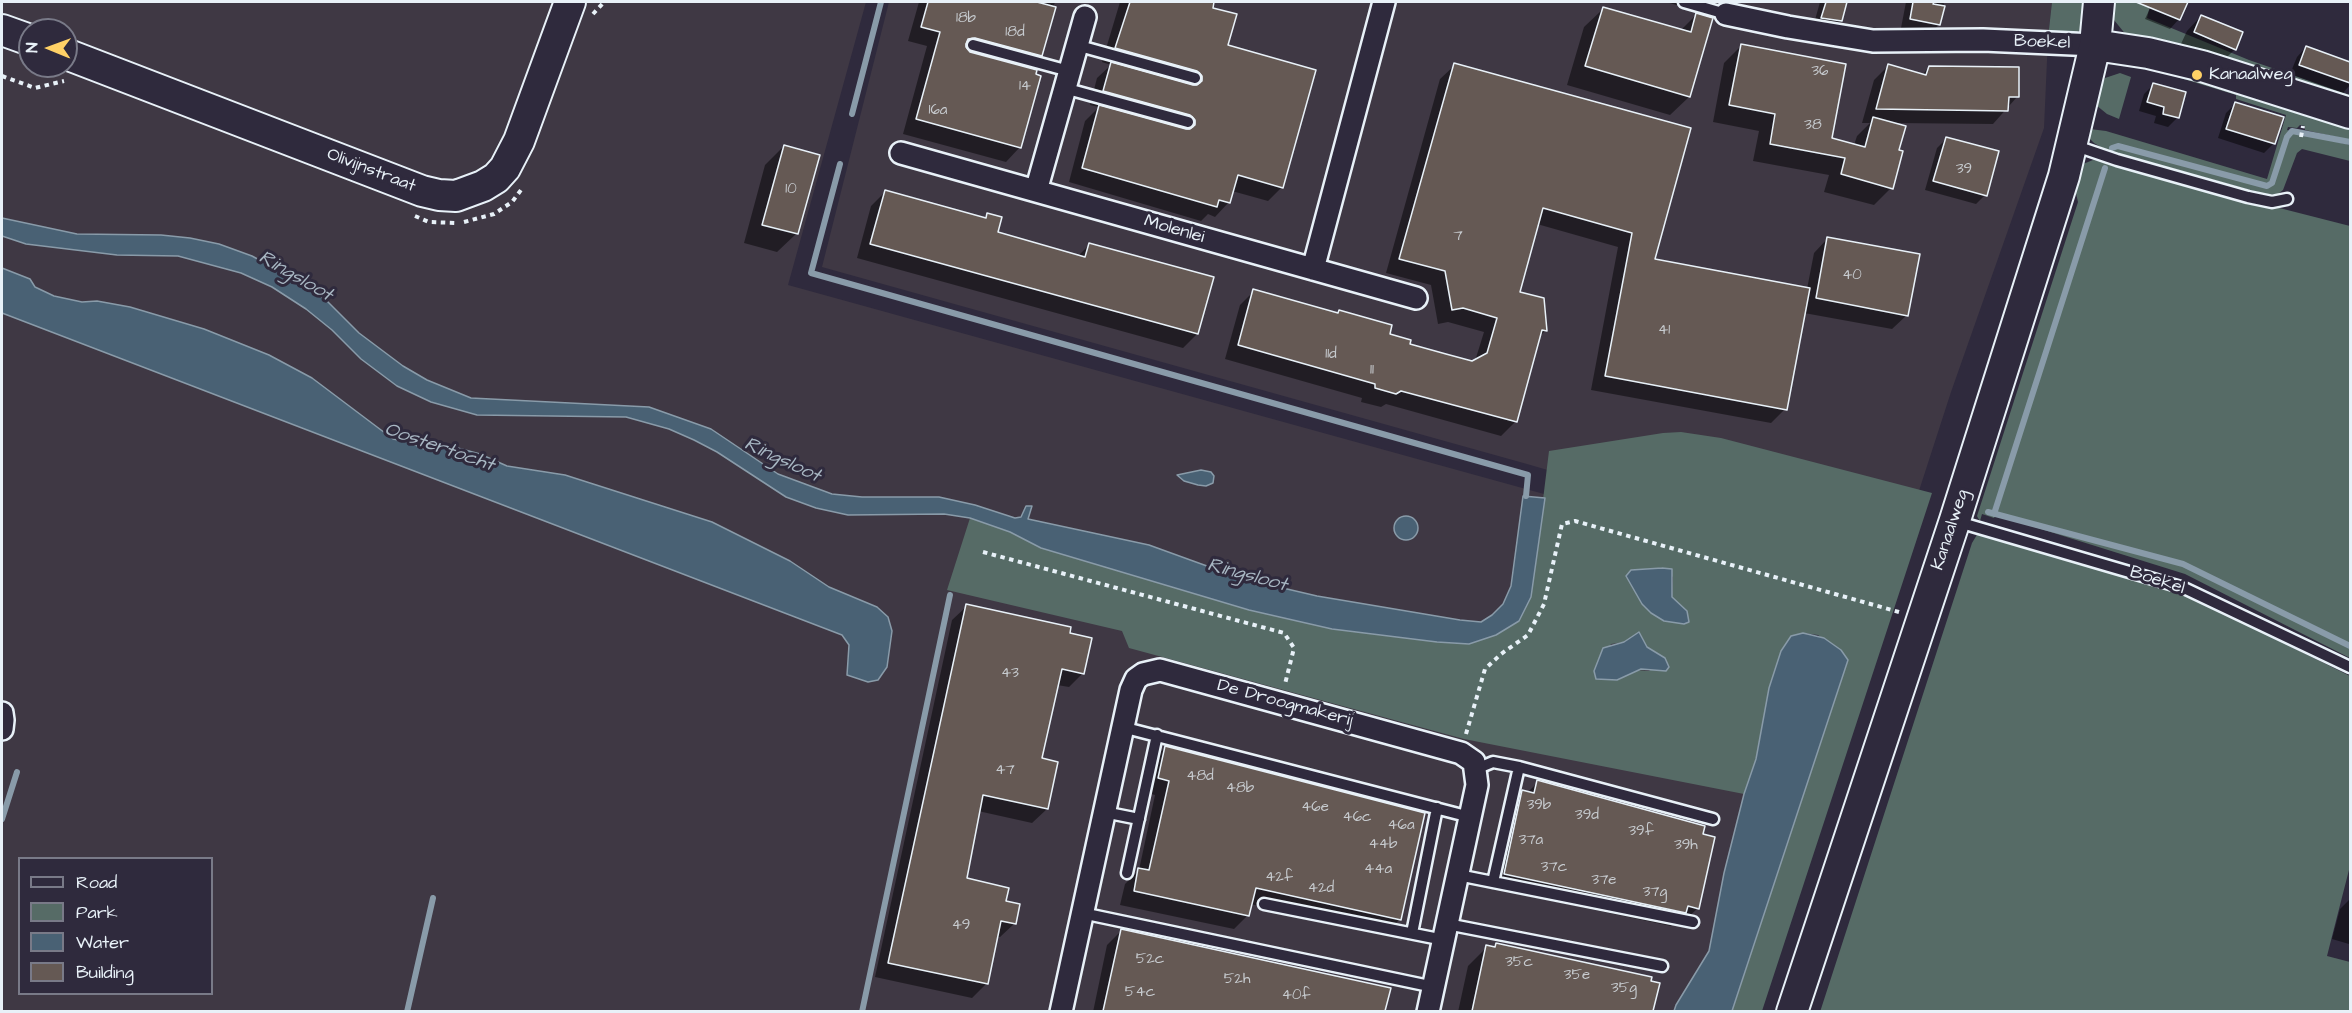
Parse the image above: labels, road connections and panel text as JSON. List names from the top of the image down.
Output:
{
  "streets": {
    "street": [
      "Boekel",
      "Olivijnstraat",
      "Molenlei",
      "Kanaalweg",
      "De Droogmakerij"
    ]
  },
  "crossings": [
    ["Boekel", "Kanaalweg"]
  ],
  "water": ["Ringsloot", "Oostertocht"],
  "places": ["Kanaalweg"],
  "house_numbers": [
    "18b",
    "18d",
    "36",
    "14",
    "16a",
    "38",
    "39",
    "10",
    "7",
    "40",
    "41",
    "11d",
    "11",
    "43",
    "47",
    "48d",
    "48b",
    "39b",
    "46e",
    "39d",
    "46c",
    "46a",
    "39f",
    "37a",
    "44b",
    "39h",
    "37c",
    "44a",
    "42f",
    "37e",
    "42d",
    "37g",
    "49",
    "52c",
    "35c",
    "35e",
    "52h",
    "35g",
    "54c",
    "40f"
  ],
  "legend": [
    "Road",
    "Park",
    "Water",
    "Building"
  ],
  "north": "left"
}
